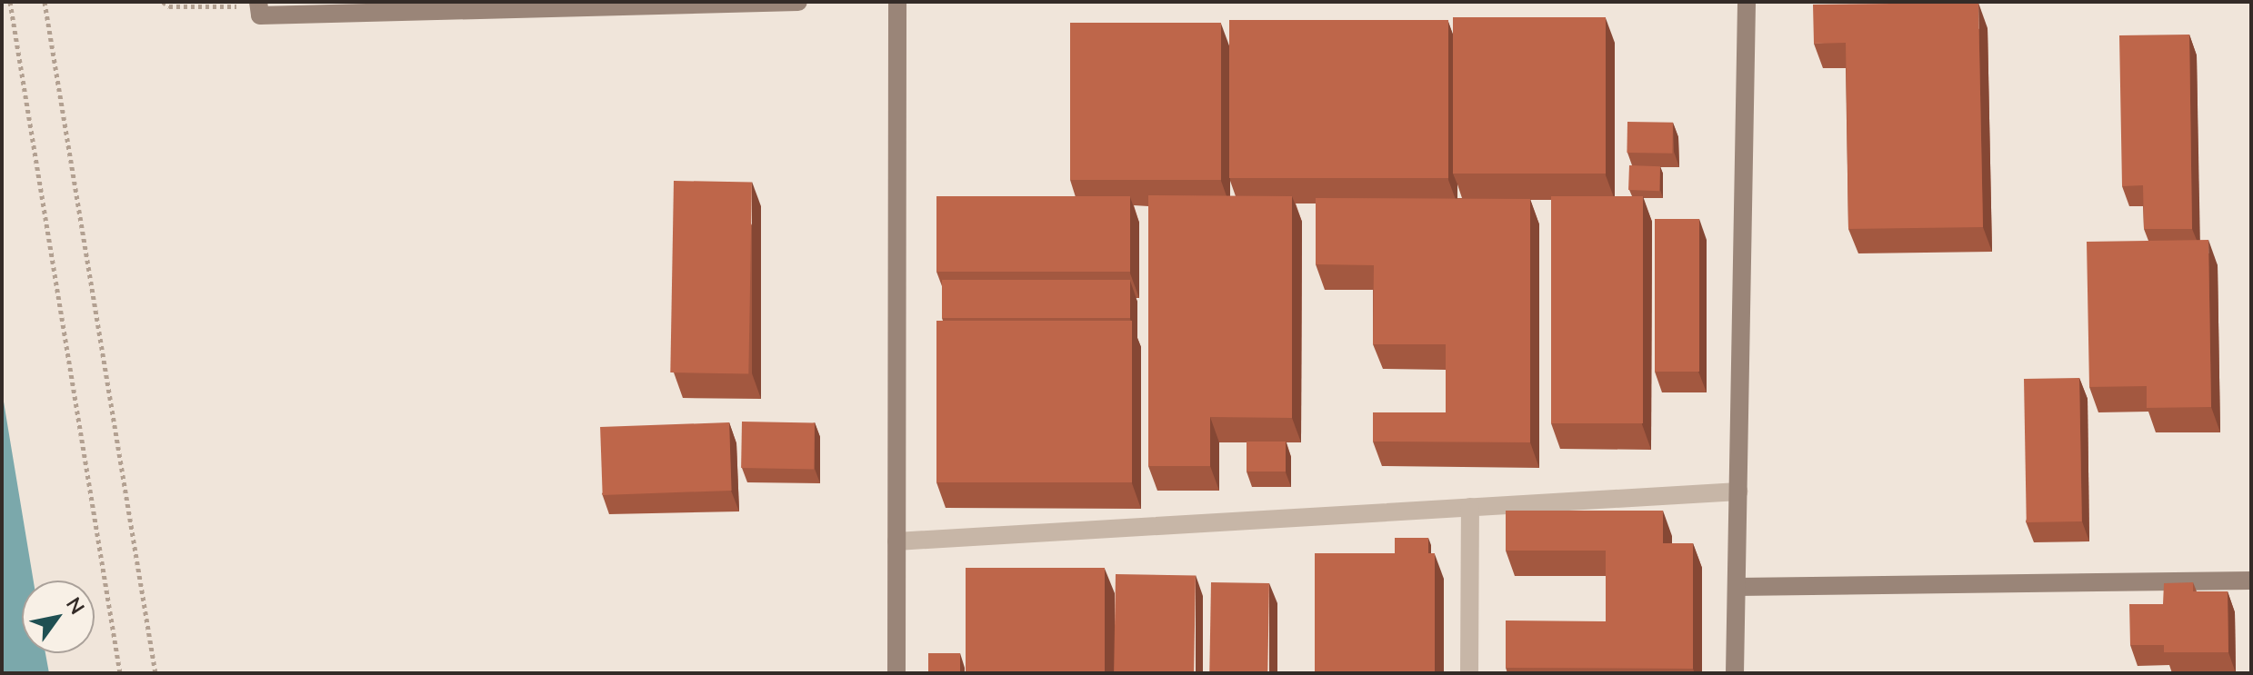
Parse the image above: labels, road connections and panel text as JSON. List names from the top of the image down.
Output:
{
  "north": "top right"
}
